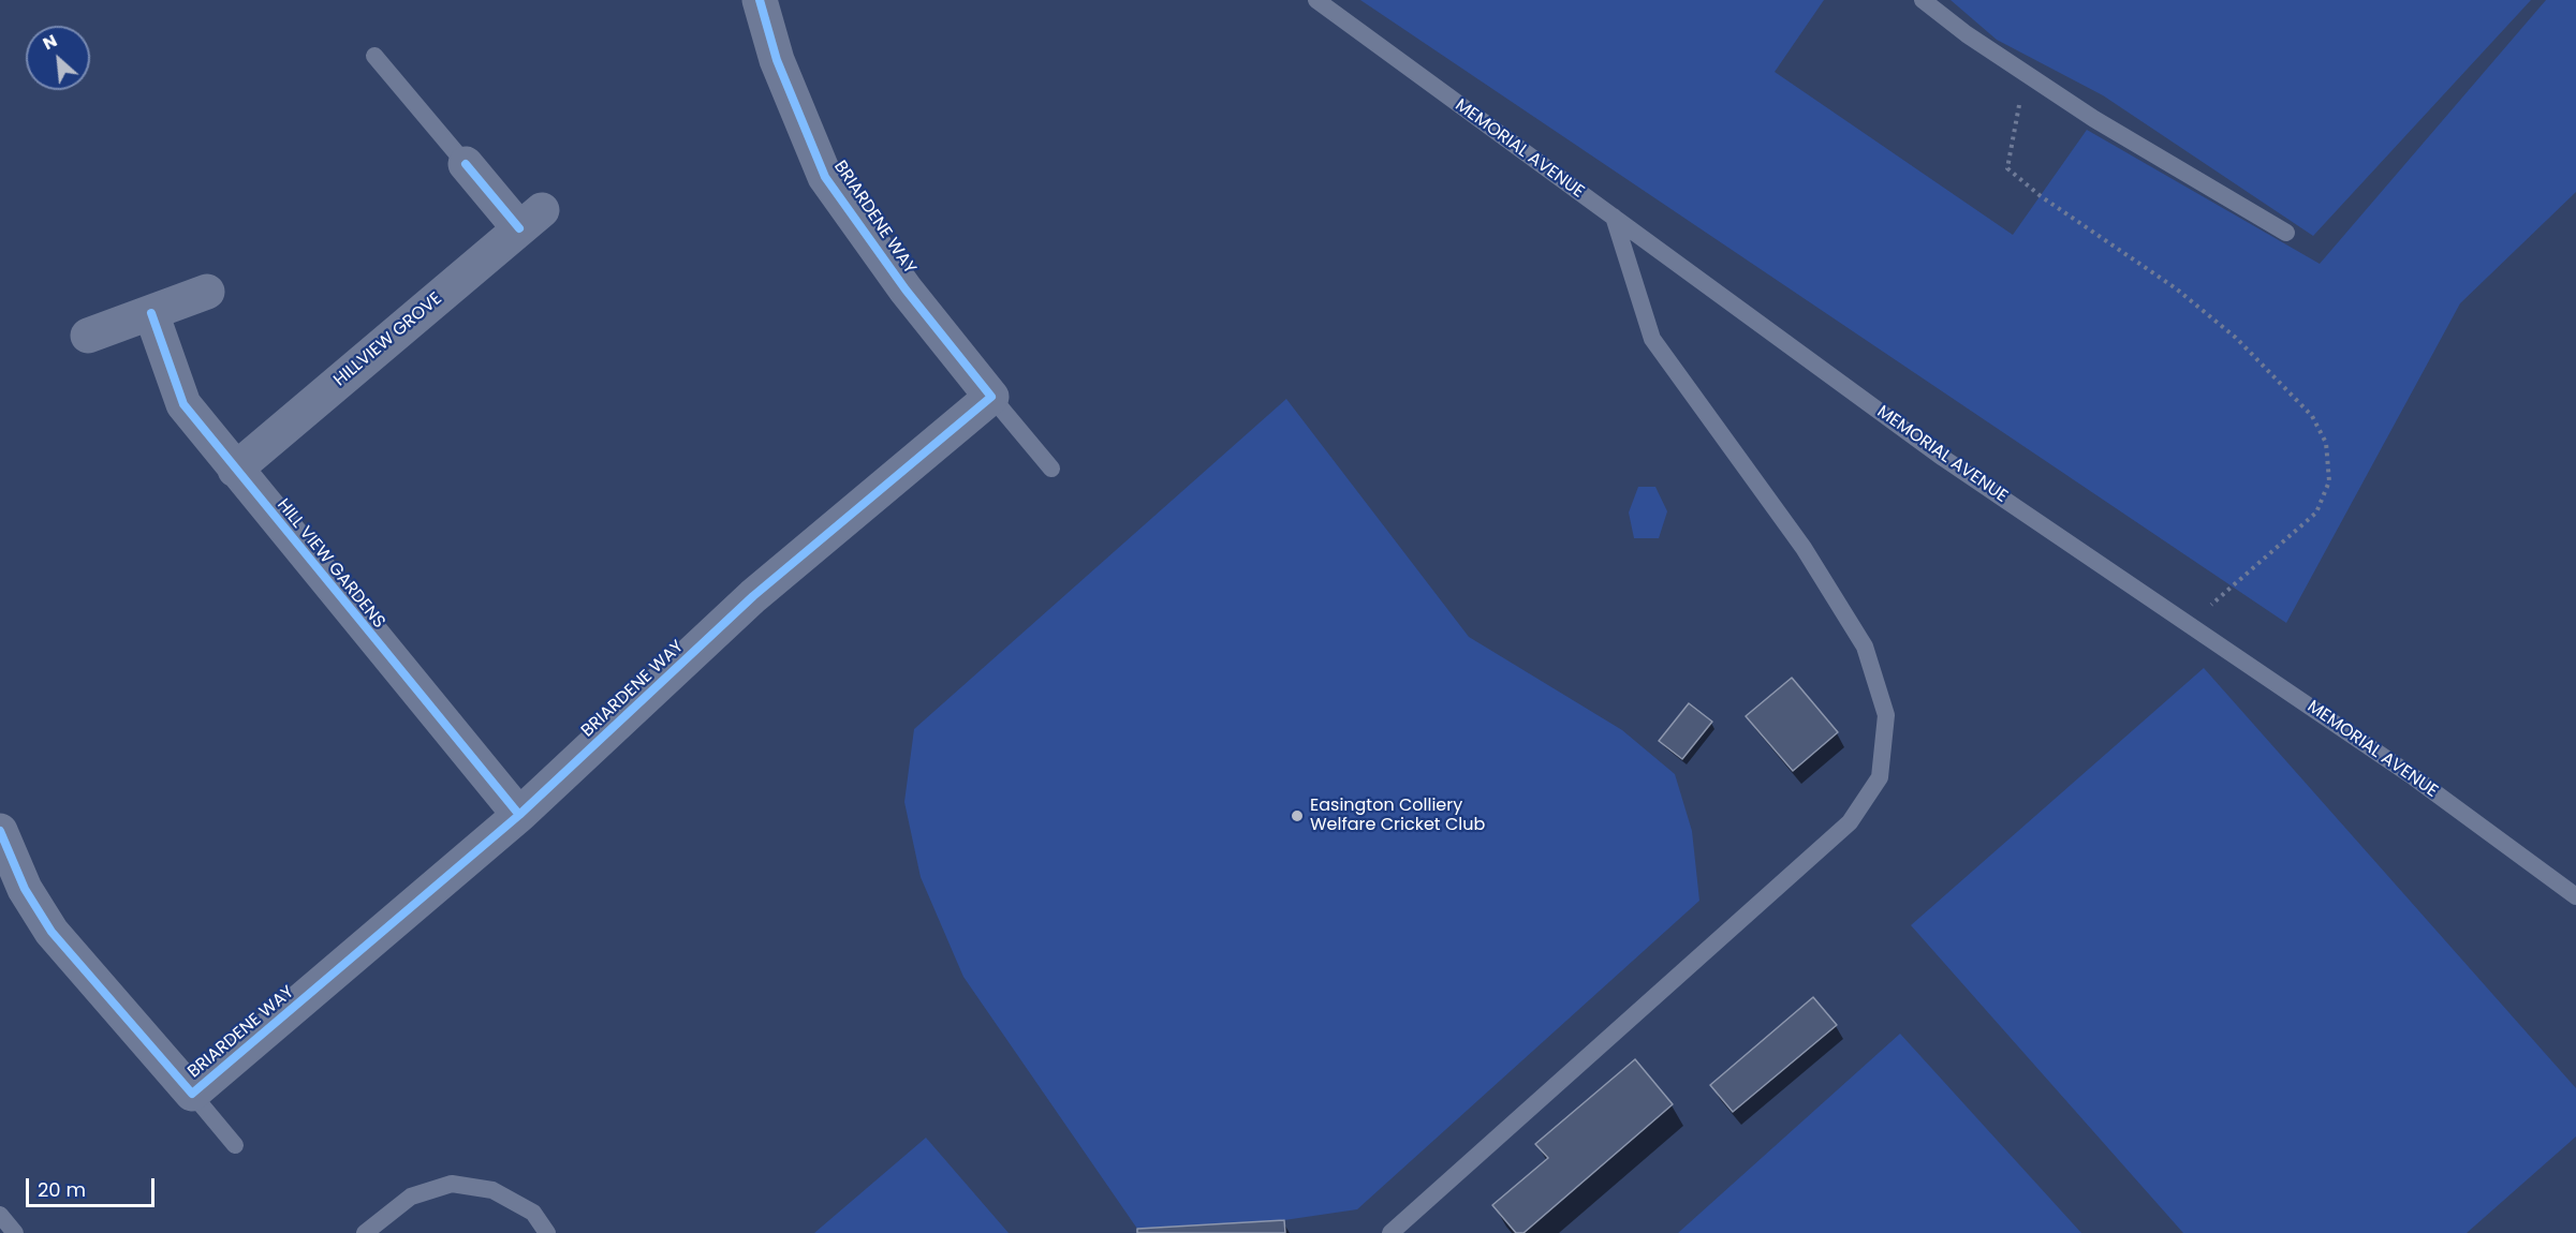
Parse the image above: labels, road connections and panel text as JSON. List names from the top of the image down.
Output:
{
  "streets": {
    "street": ["BRIARDENE WAY", "HILLVIEW GROVE", "HILL VIEW GARDENS"],
    "lane": ["MEMORIAL AVENUE"]
  },
  "crossings": [
    ["BRIARDENE WAY", "HILL VIEW GARDENS"],
    ["HILLVIEW GROVE", "HILL VIEW GARDENS"]
  ],
  "places": ["Easington Colliery Welfare Cricket Club"],
  "scale_bar": "20 m",
  "north": "top left"
}
